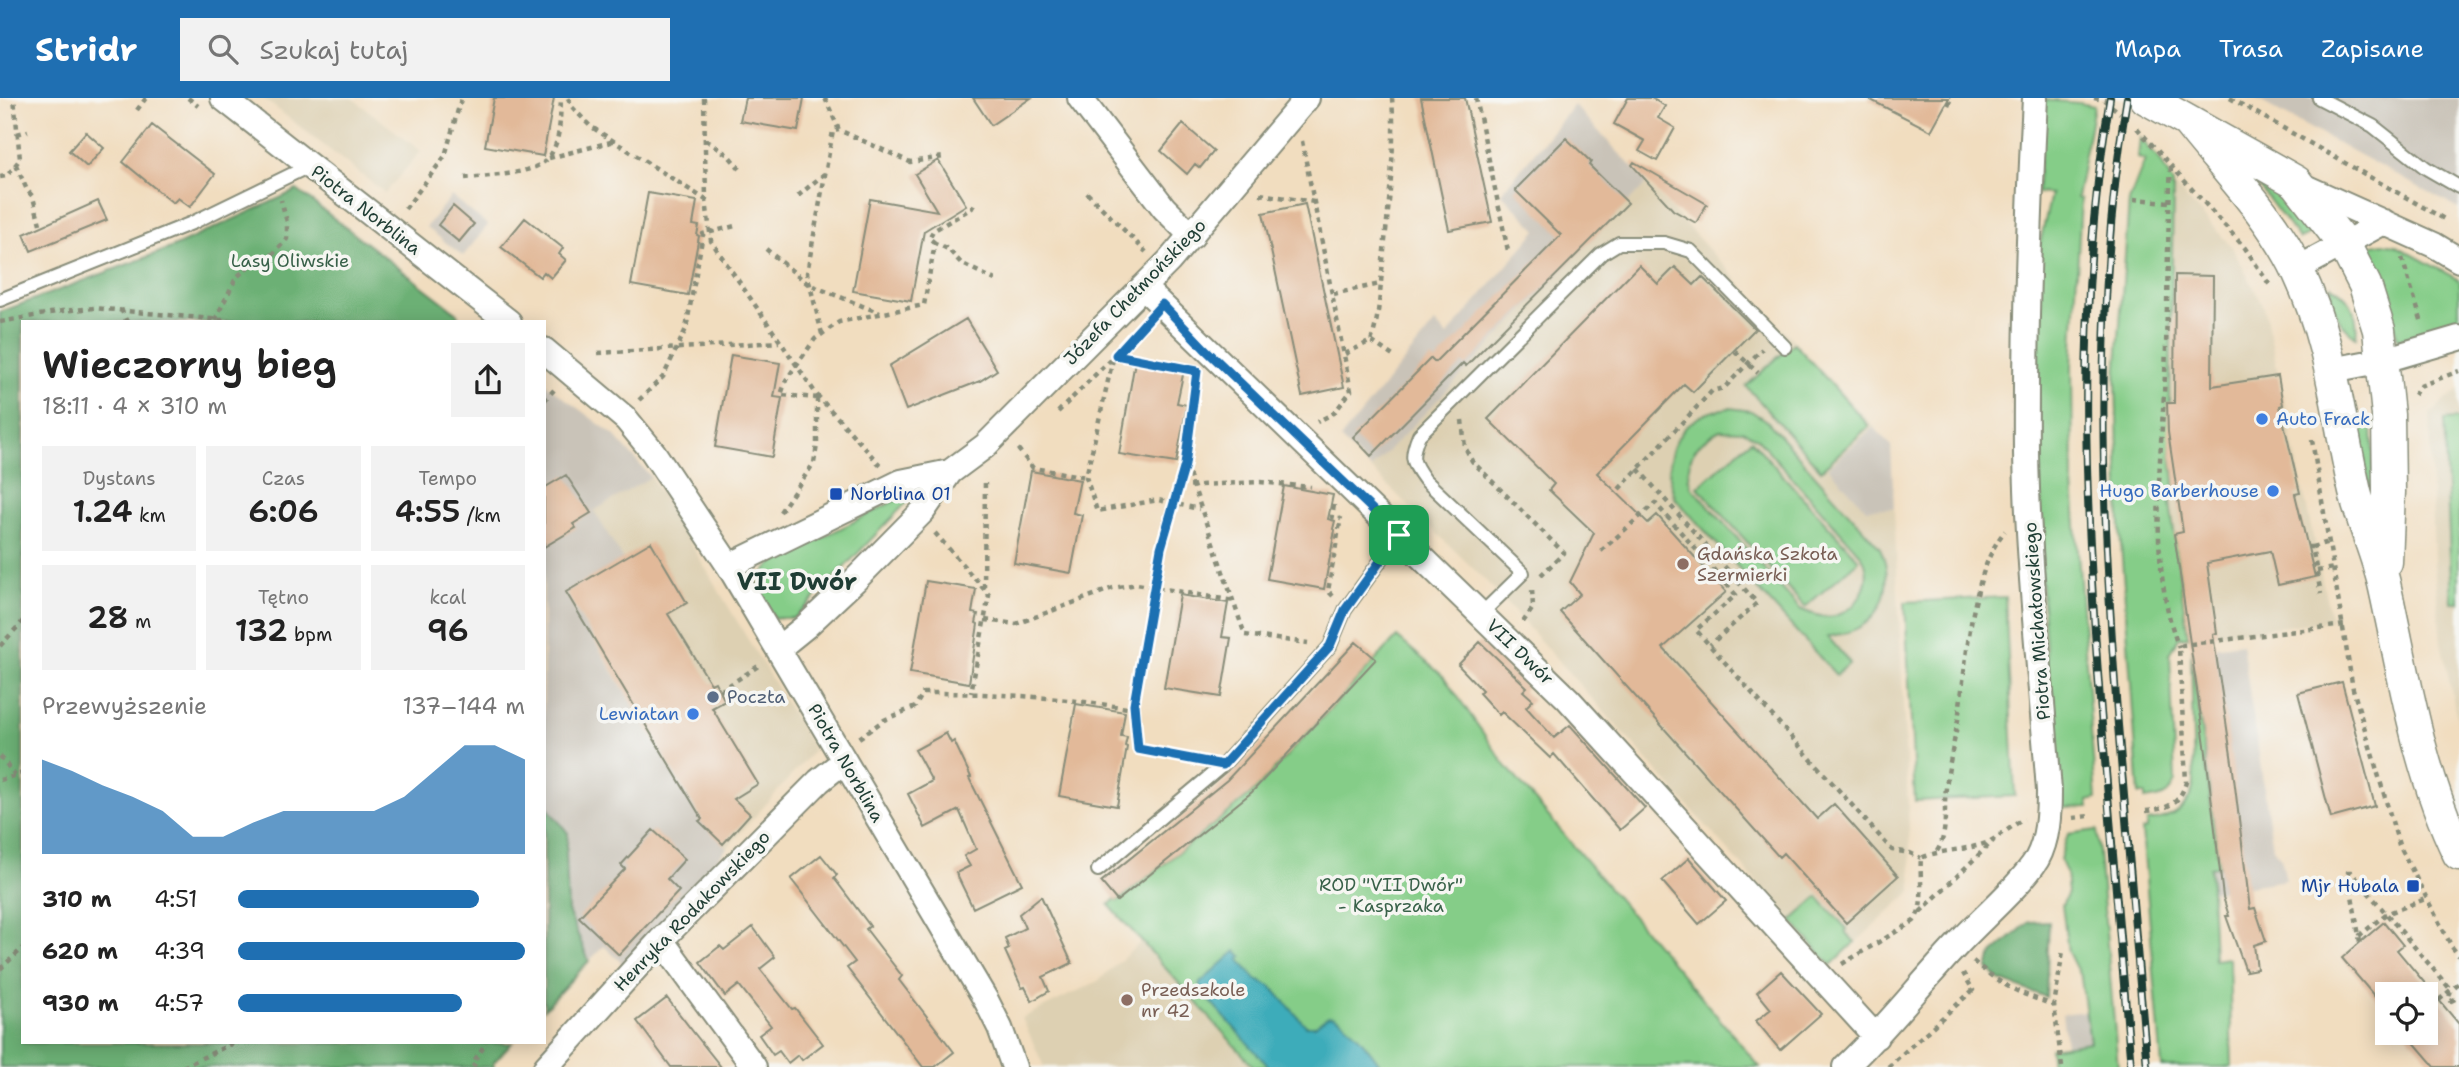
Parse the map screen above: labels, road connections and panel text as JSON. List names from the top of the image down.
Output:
{
  "streets": {
    "street": [
      "Piotra Norblina",
      "Józefa Chełmońskiego",
      "Piotra Michałowskiego",
      "VII Dwór",
      "Henryka Rodakowskiego"
    ]
  },
  "crossings": [
    ["Piotra Norblina", "Józefa Chełmońskiego"],
    ["Piotra Norblina", "Henryka Rodakowskiego"],
    ["Józefa Chełmońskiego", "VII Dwór"],
    ["Piotra Michałowskiego", "VII Dwór"]
  ],
  "districts": ["VII Dwór"],
  "parks": ["Lasy Oliwskie", "ROD \"VII Dwór\" - Kasprzaka"],
  "places": {
    "other": [
      "Auto Frack",
      "Hugo Barberhouse",
      "Gdańska Szkoła Szermierki",
      "Poczta",
      "Lewiatan",
      "Przedszkole nr 42"
    ],
    "transit": ["Norblina 01", "Mjr Hubala"]
  },
  "page": {
    "header": "Stridr",
    "search": "Szukaj tutaj",
    "nav": ["Mapa", "Trasa", "Zapisane"],
    "heading": ["Wieczorny bieg", "18:11 · 4 × 310 m"],
    "stats": [
      ["Dystans", "1.24 km"],
      ["Czas", "6:06"],
      ["Tempo", "4:55 /km"],
      ["28 m"],
      ["Tętno", "132 bpm"],
      ["kcal", "96"]
    ],
    "chart": ["Przewyższenie", "137–144 m"],
    "list": [
      {
        "name": "310 m",
        "note": "4:51"
      },
      {
        "name": "620 m",
        "note": "4:39"
      },
      {
        "name": "930 m",
        "note": "4:57"
      }
    ]
  }
}
